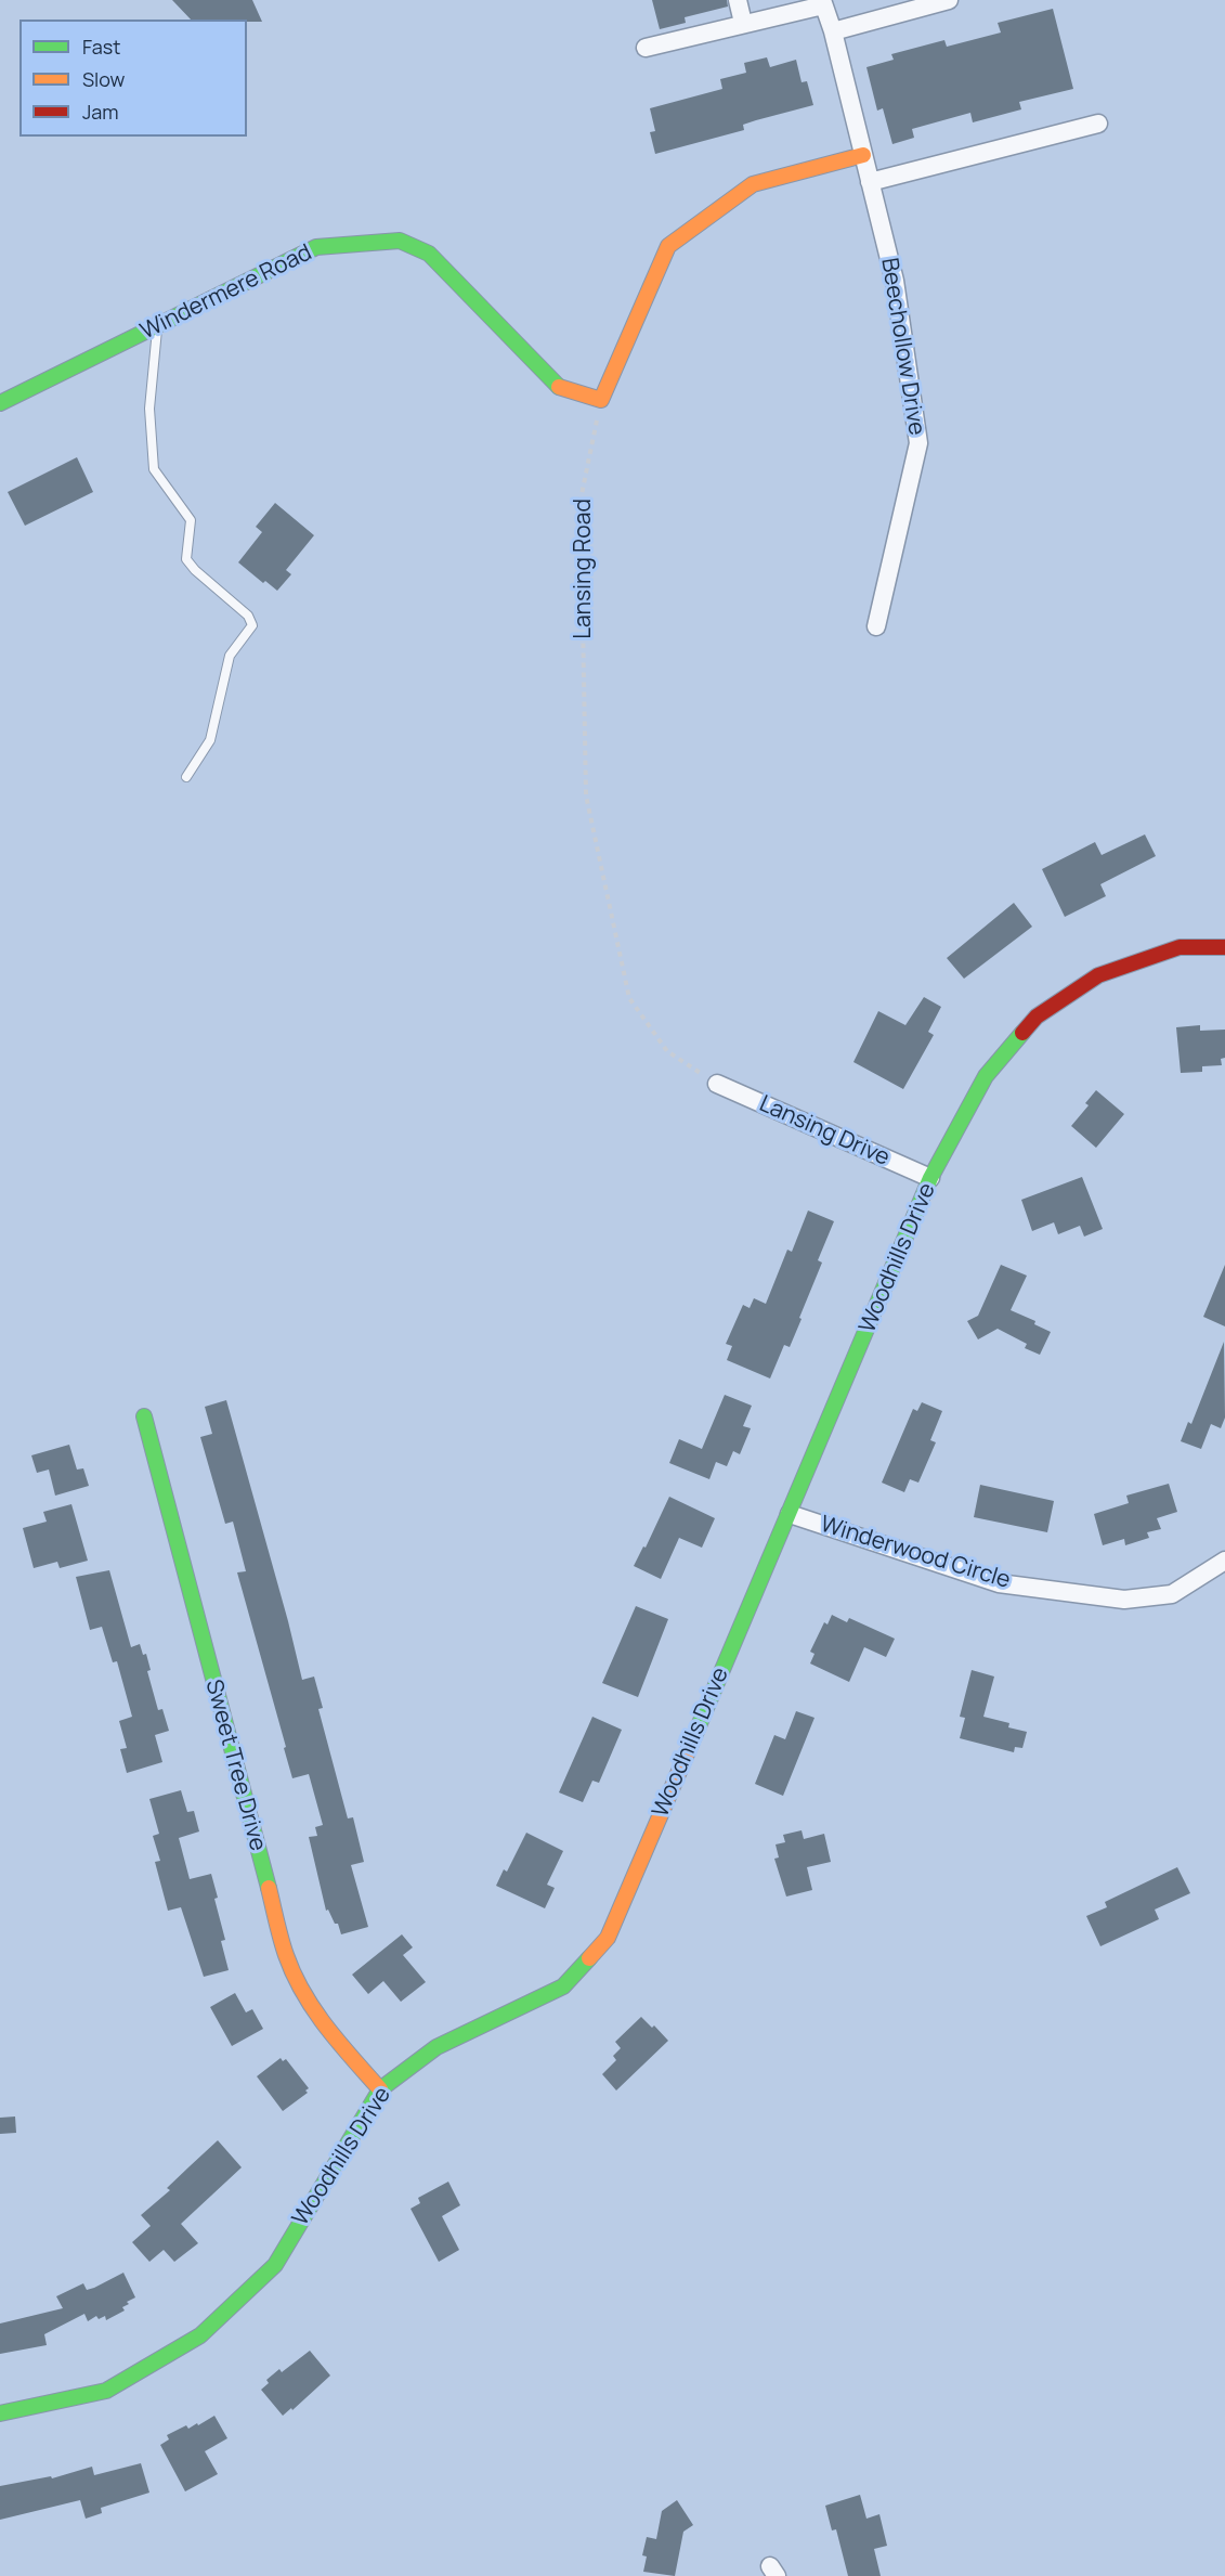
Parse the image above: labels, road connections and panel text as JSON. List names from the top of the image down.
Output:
{
  "streets": {
    "street": [
      "Windermere Road",
      "Beechollow Drive",
      "Lansing Drive",
      "Woodhills Drive",
      "Winderwood Circle",
      "Sweet Tree Drive"
    ],
    "path": ["Lansing Road"]
  },
  "crossings": [
    ["Windermere Road", "Lansing Road"],
    ["Lansing Road", "Lansing Drive"],
    ["Lansing Drive", "Woodhills Drive"],
    ["Woodhills Drive", "Winderwood Circle"],
    ["Woodhills Drive", "Sweet Tree Drive"]
  ],
  "legend": ["Fast", "Slow", "Jam"]
}
